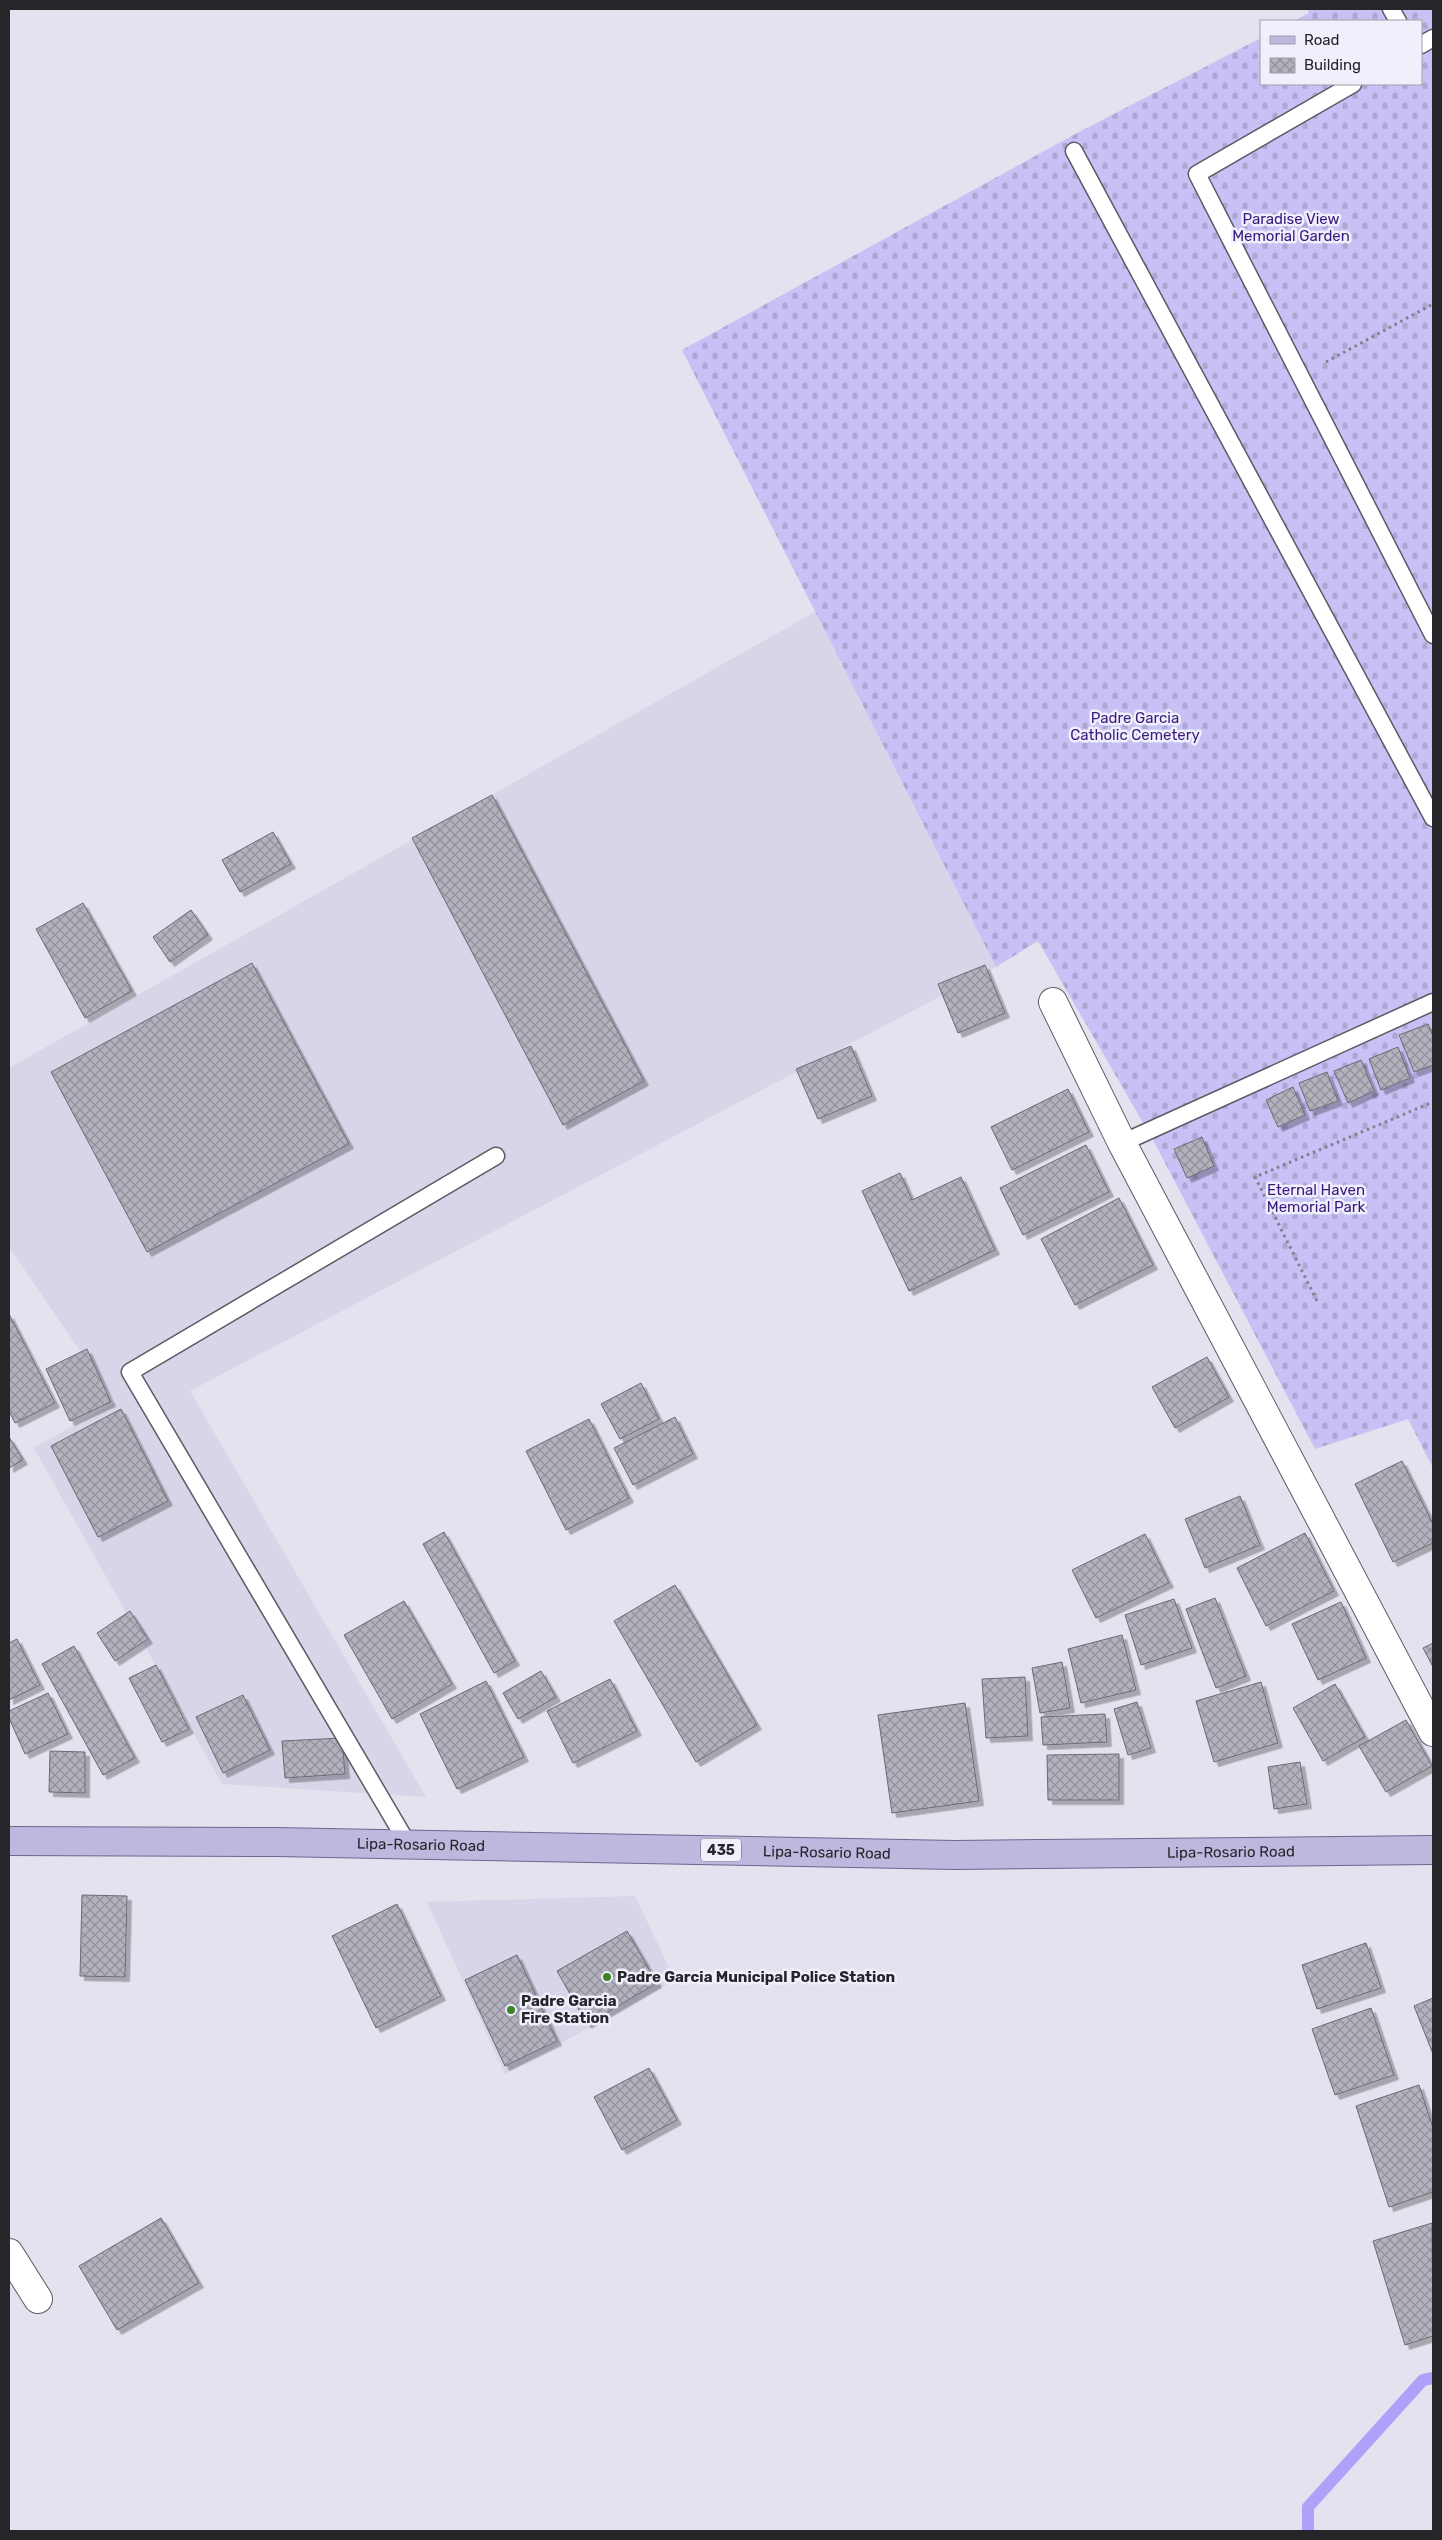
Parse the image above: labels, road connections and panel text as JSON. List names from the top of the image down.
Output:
{
  "streets": {
    "main road": ["Lipa-Rosario Road", "435"]
  },
  "parks": ["Paradise View Memorial Garden", "Padre Garcia Catholic Cemetery", "Eternal Haven Memorial Park"],
  "places": ["Padre Garcia Municipal Police Station", "Padre Garcia Fire Station"],
  "legend": ["Road", "Building"]
}
